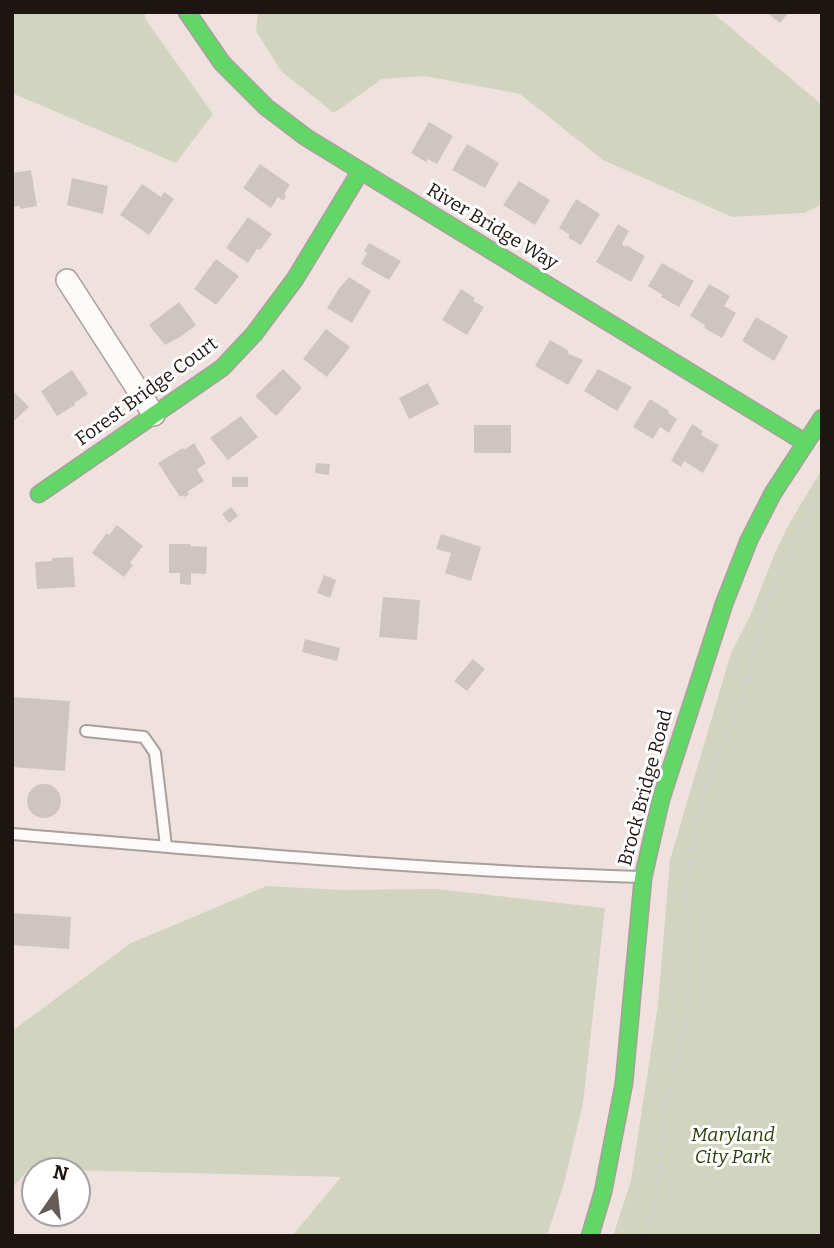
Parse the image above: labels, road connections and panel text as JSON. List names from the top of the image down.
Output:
{
  "streets": {
    "street": ["River Bridge Way", "Forest Bridge Court", "Brock Bridge Road"]
  },
  "crossings": [
    ["River Bridge Way", "Forest Bridge Court"],
    ["River Bridge Way", "Brock Bridge Road"]
  ],
  "parks": ["Maryland City Park"],
  "north": "top"
}
